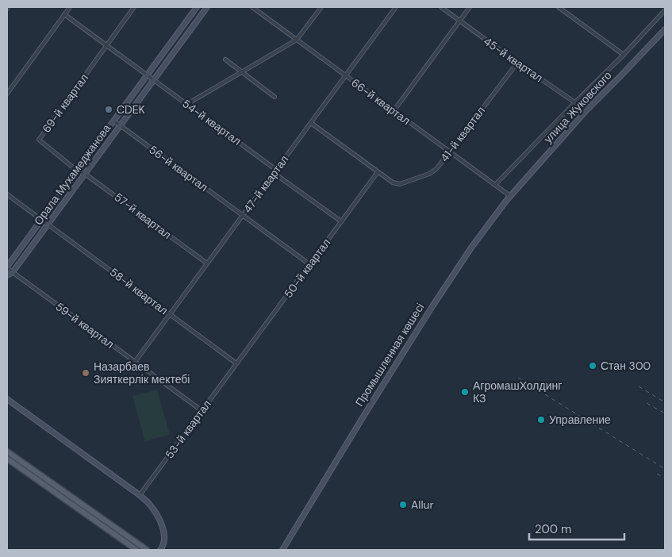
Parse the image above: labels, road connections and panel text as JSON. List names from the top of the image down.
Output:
{
  "streets": {
    "street": [
      "45-й квартал",
      "66-й квартал",
      "69-й квартал",
      "улица Жуковского",
      "54-й квартал",
      "41-й квартал",
      "56-й квартал",
      "Орала Мухамеджанова",
      "47-й квартал",
      "57-й квартал",
      "50-й квартал",
      "58-й квартал",
      "59-й квартал",
      "Промышленная көшесі",
      "53-й квартал"
    ]
  },
  "crossings": [
    ["45-й квартал", "улица Жуковского"],
    ["45-й квартал", "41-й квартал"],
    ["66-й квартал", "улица Жуковского"],
    ["66-й квартал", "41-й квартал"],
    ["66-й квартал", "47-й квартал"],
    ["69-й квартал", "54-й квартал"],
    ["69-й квартал", "Орала Мухамеджанова"],
    ["69-й квартал", "57-й квартал"],
    ["улица Жуковского", "Промышленная көшесі"],
    ["54-й квартал", "Орала Мухамеджанова"],
    ["54-й квартал", "47-й квартал"],
    ["54-й квартал", "50-й квартал"],
    ["41-й квартал", "50-й квартал"],
    ["56-й квартал", "Орала Мухамеджанова"],
    ["56-й квартал", "47-й квартал"],
    ["56-й квартал", "50-й квартал"],
    ["Орала Мухамеджанова", "57-й квартал"],
    ["Орала Мухамеджанова", "58-й квартал"],
    ["Орала Мухамеджанова", "59-й квартал"],
    ["47-й квартал", "57-й квартал"],
    ["47-й квартал", "58-й квартал"],
    ["47-й квартал", "59-й квартал"],
    ["50-й квартал", "58-й квартал"],
    ["50-й квартал", "53-й квартал"],
    ["58-й квартал", "53-й квартал"],
    ["59-й квартал", "53-й квартал"]
  ],
  "places": [
    "CDEK",
    "Стан 300",
    "Назарбаев Зияткерлік мектебі",
    "АгромашХолдинг КЗ",
    "Управление",
    "Allur"
  ],
  "scale_bar": "200 m"
}
